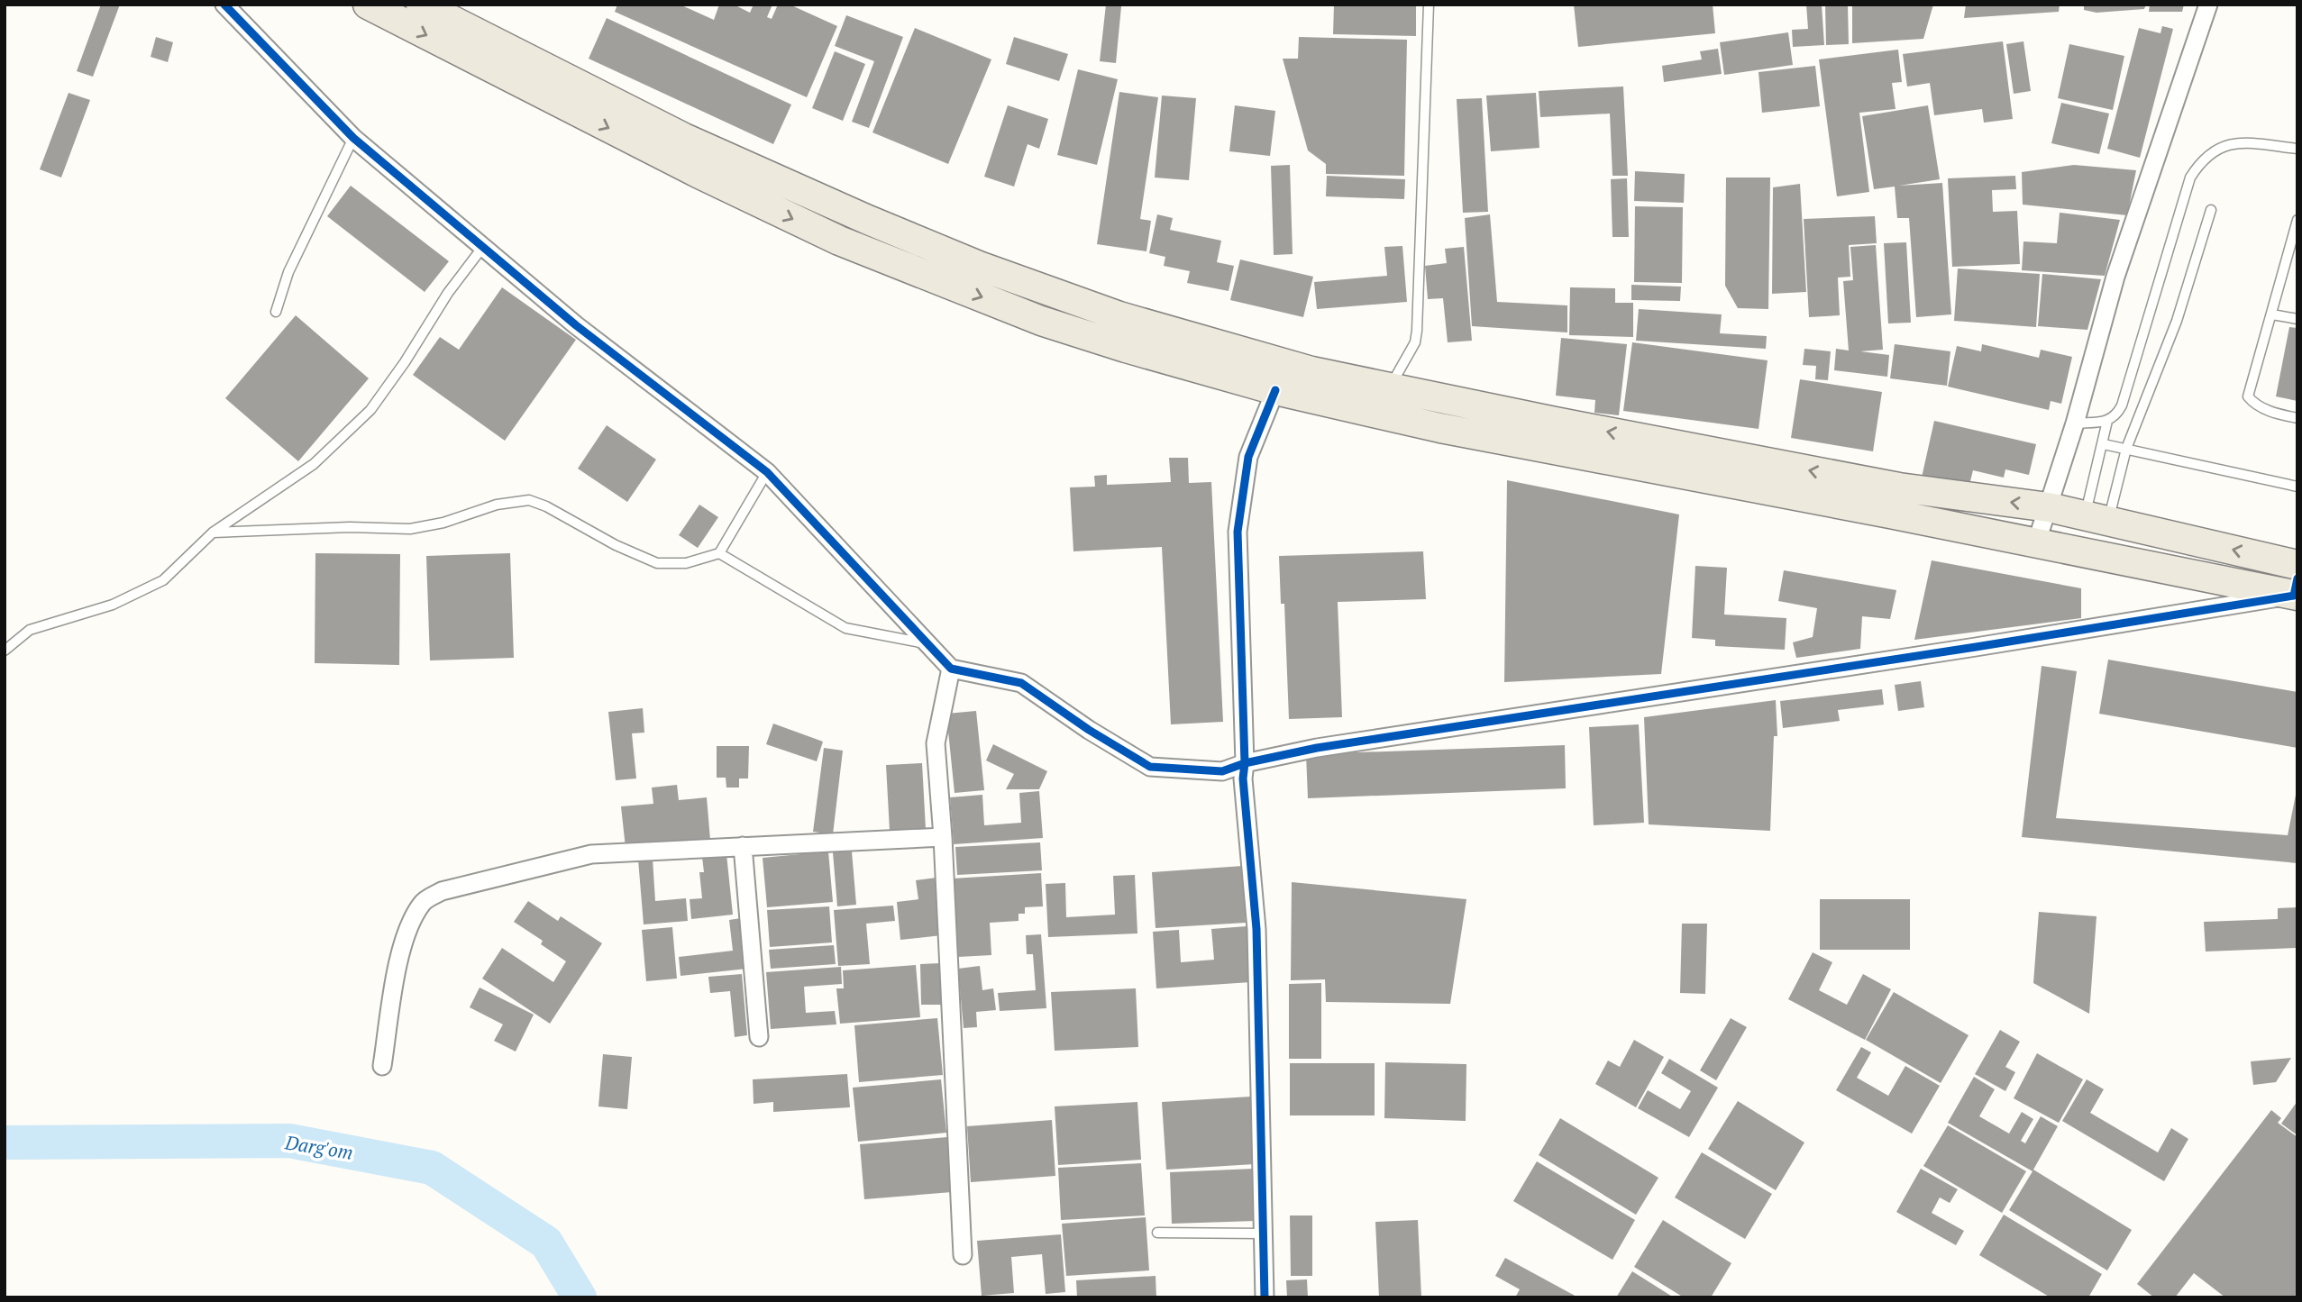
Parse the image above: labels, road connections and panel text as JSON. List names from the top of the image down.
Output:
{
  "water": ["Darg'om"]
}
